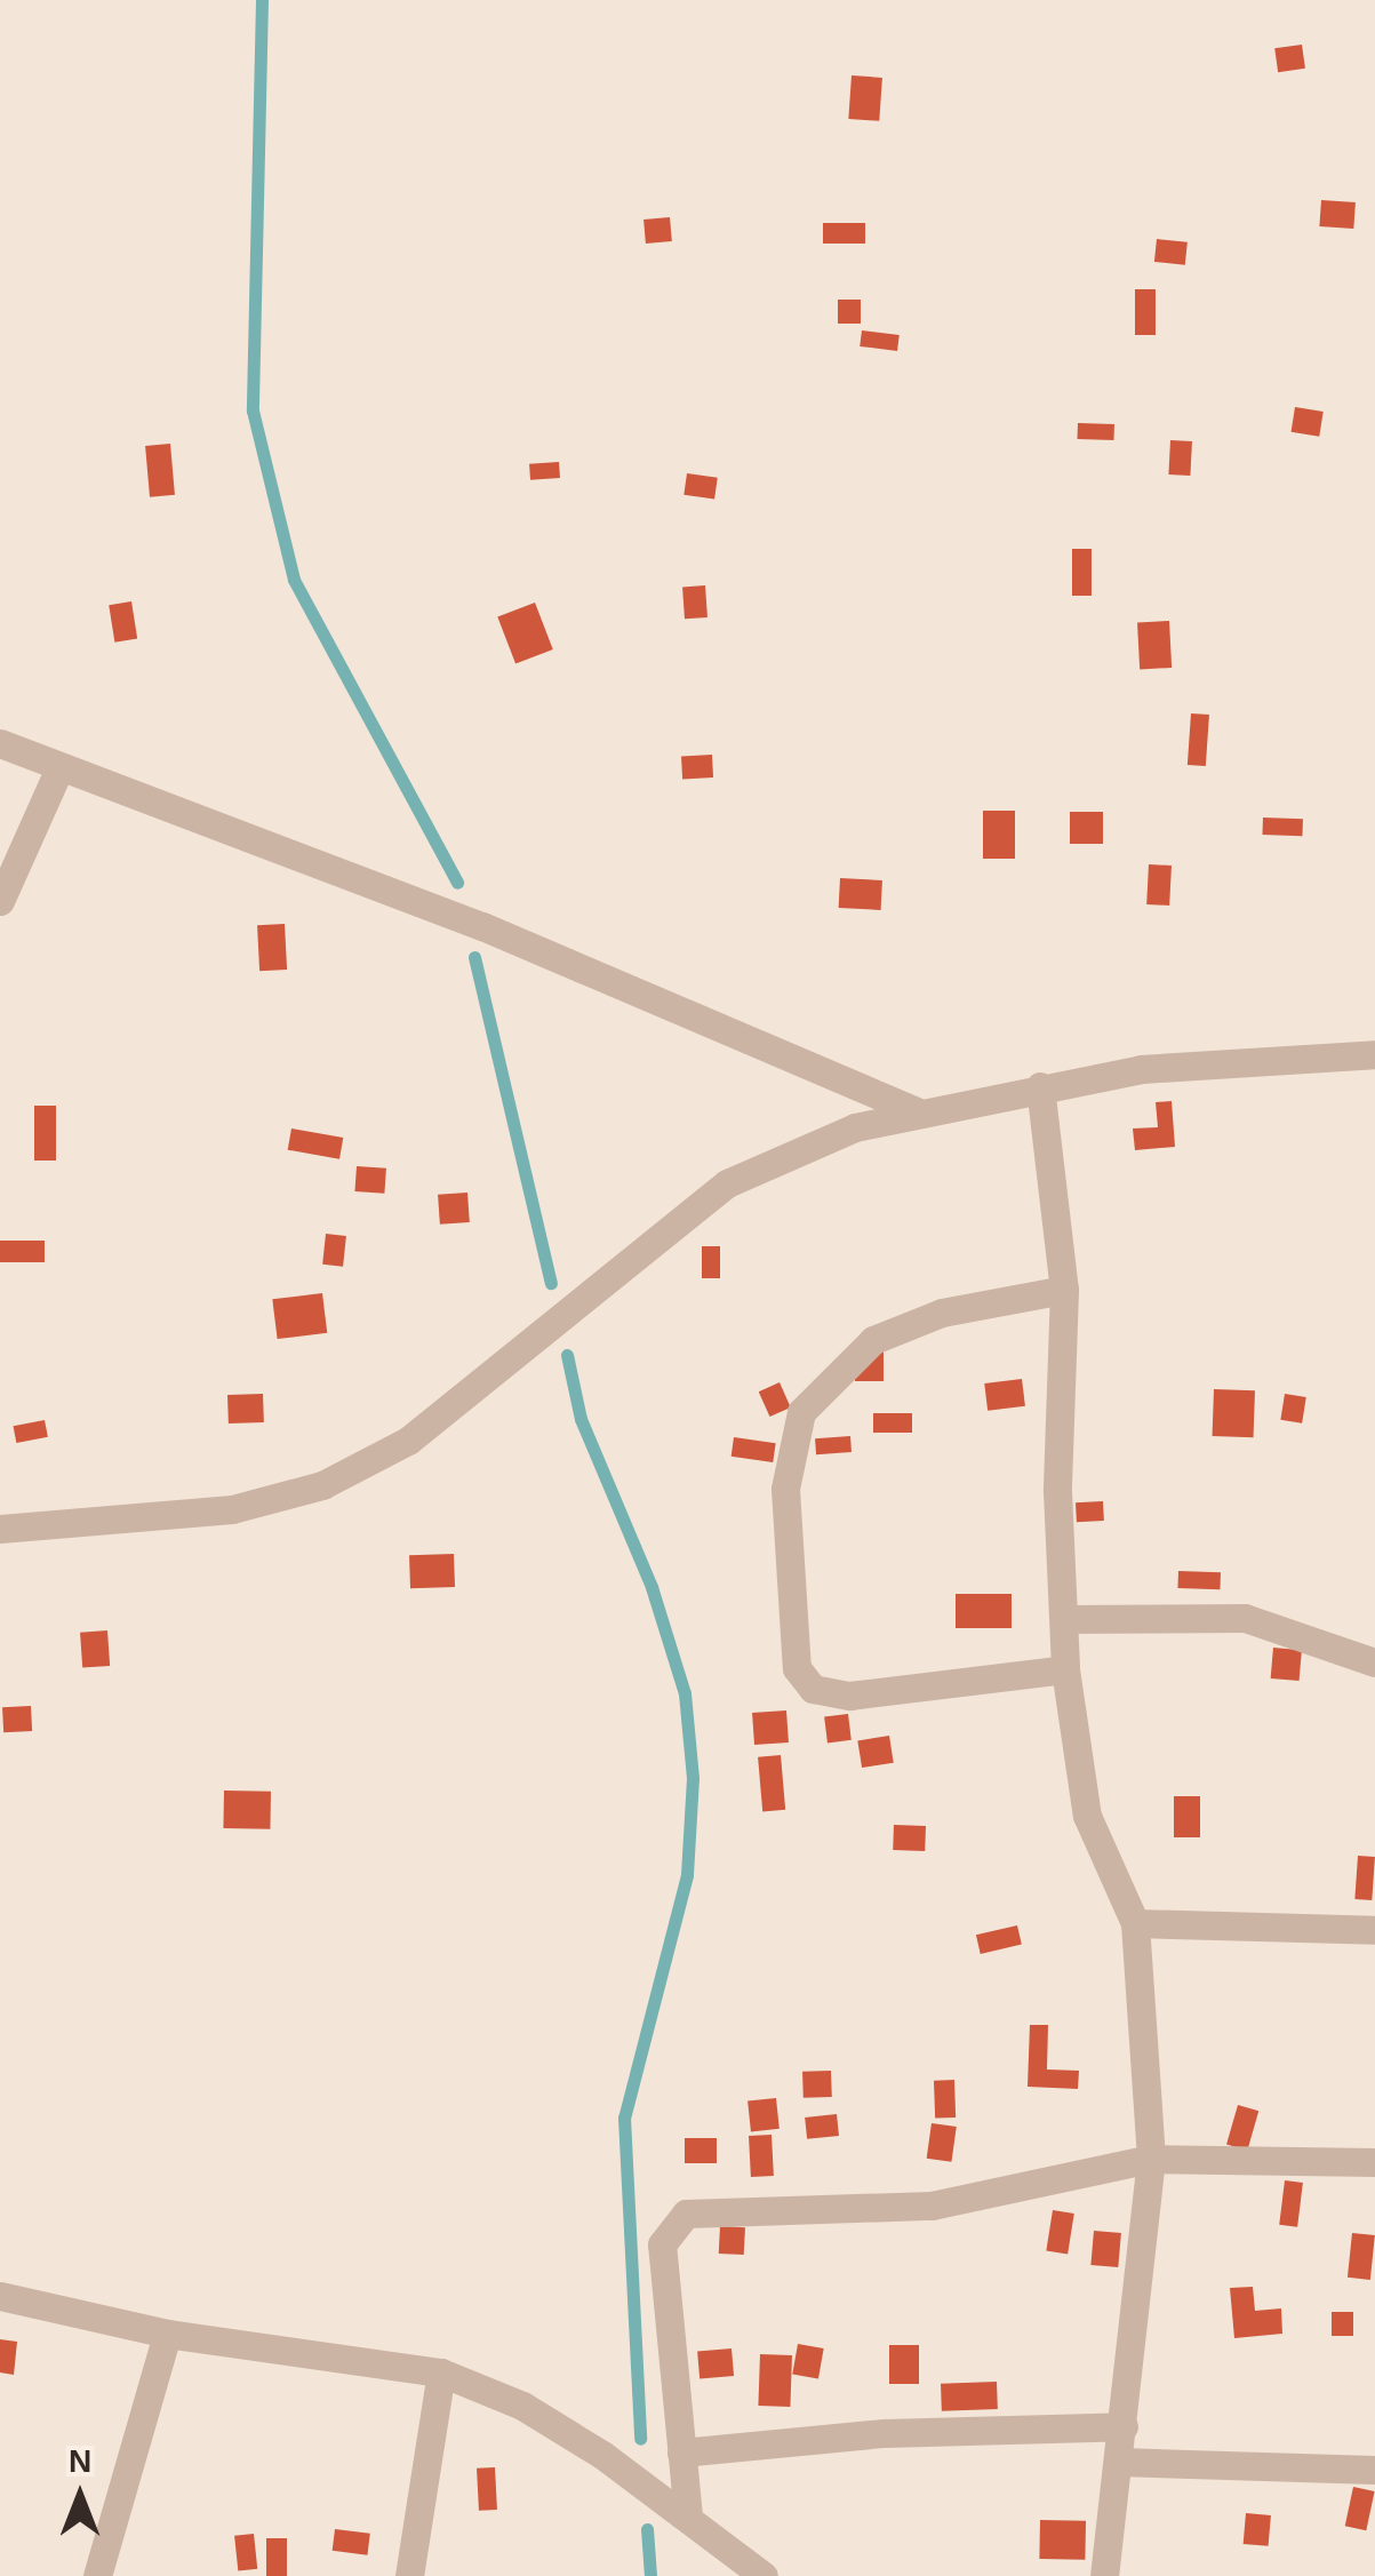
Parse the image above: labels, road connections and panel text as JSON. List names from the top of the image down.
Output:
{
  "north": "top"
}
